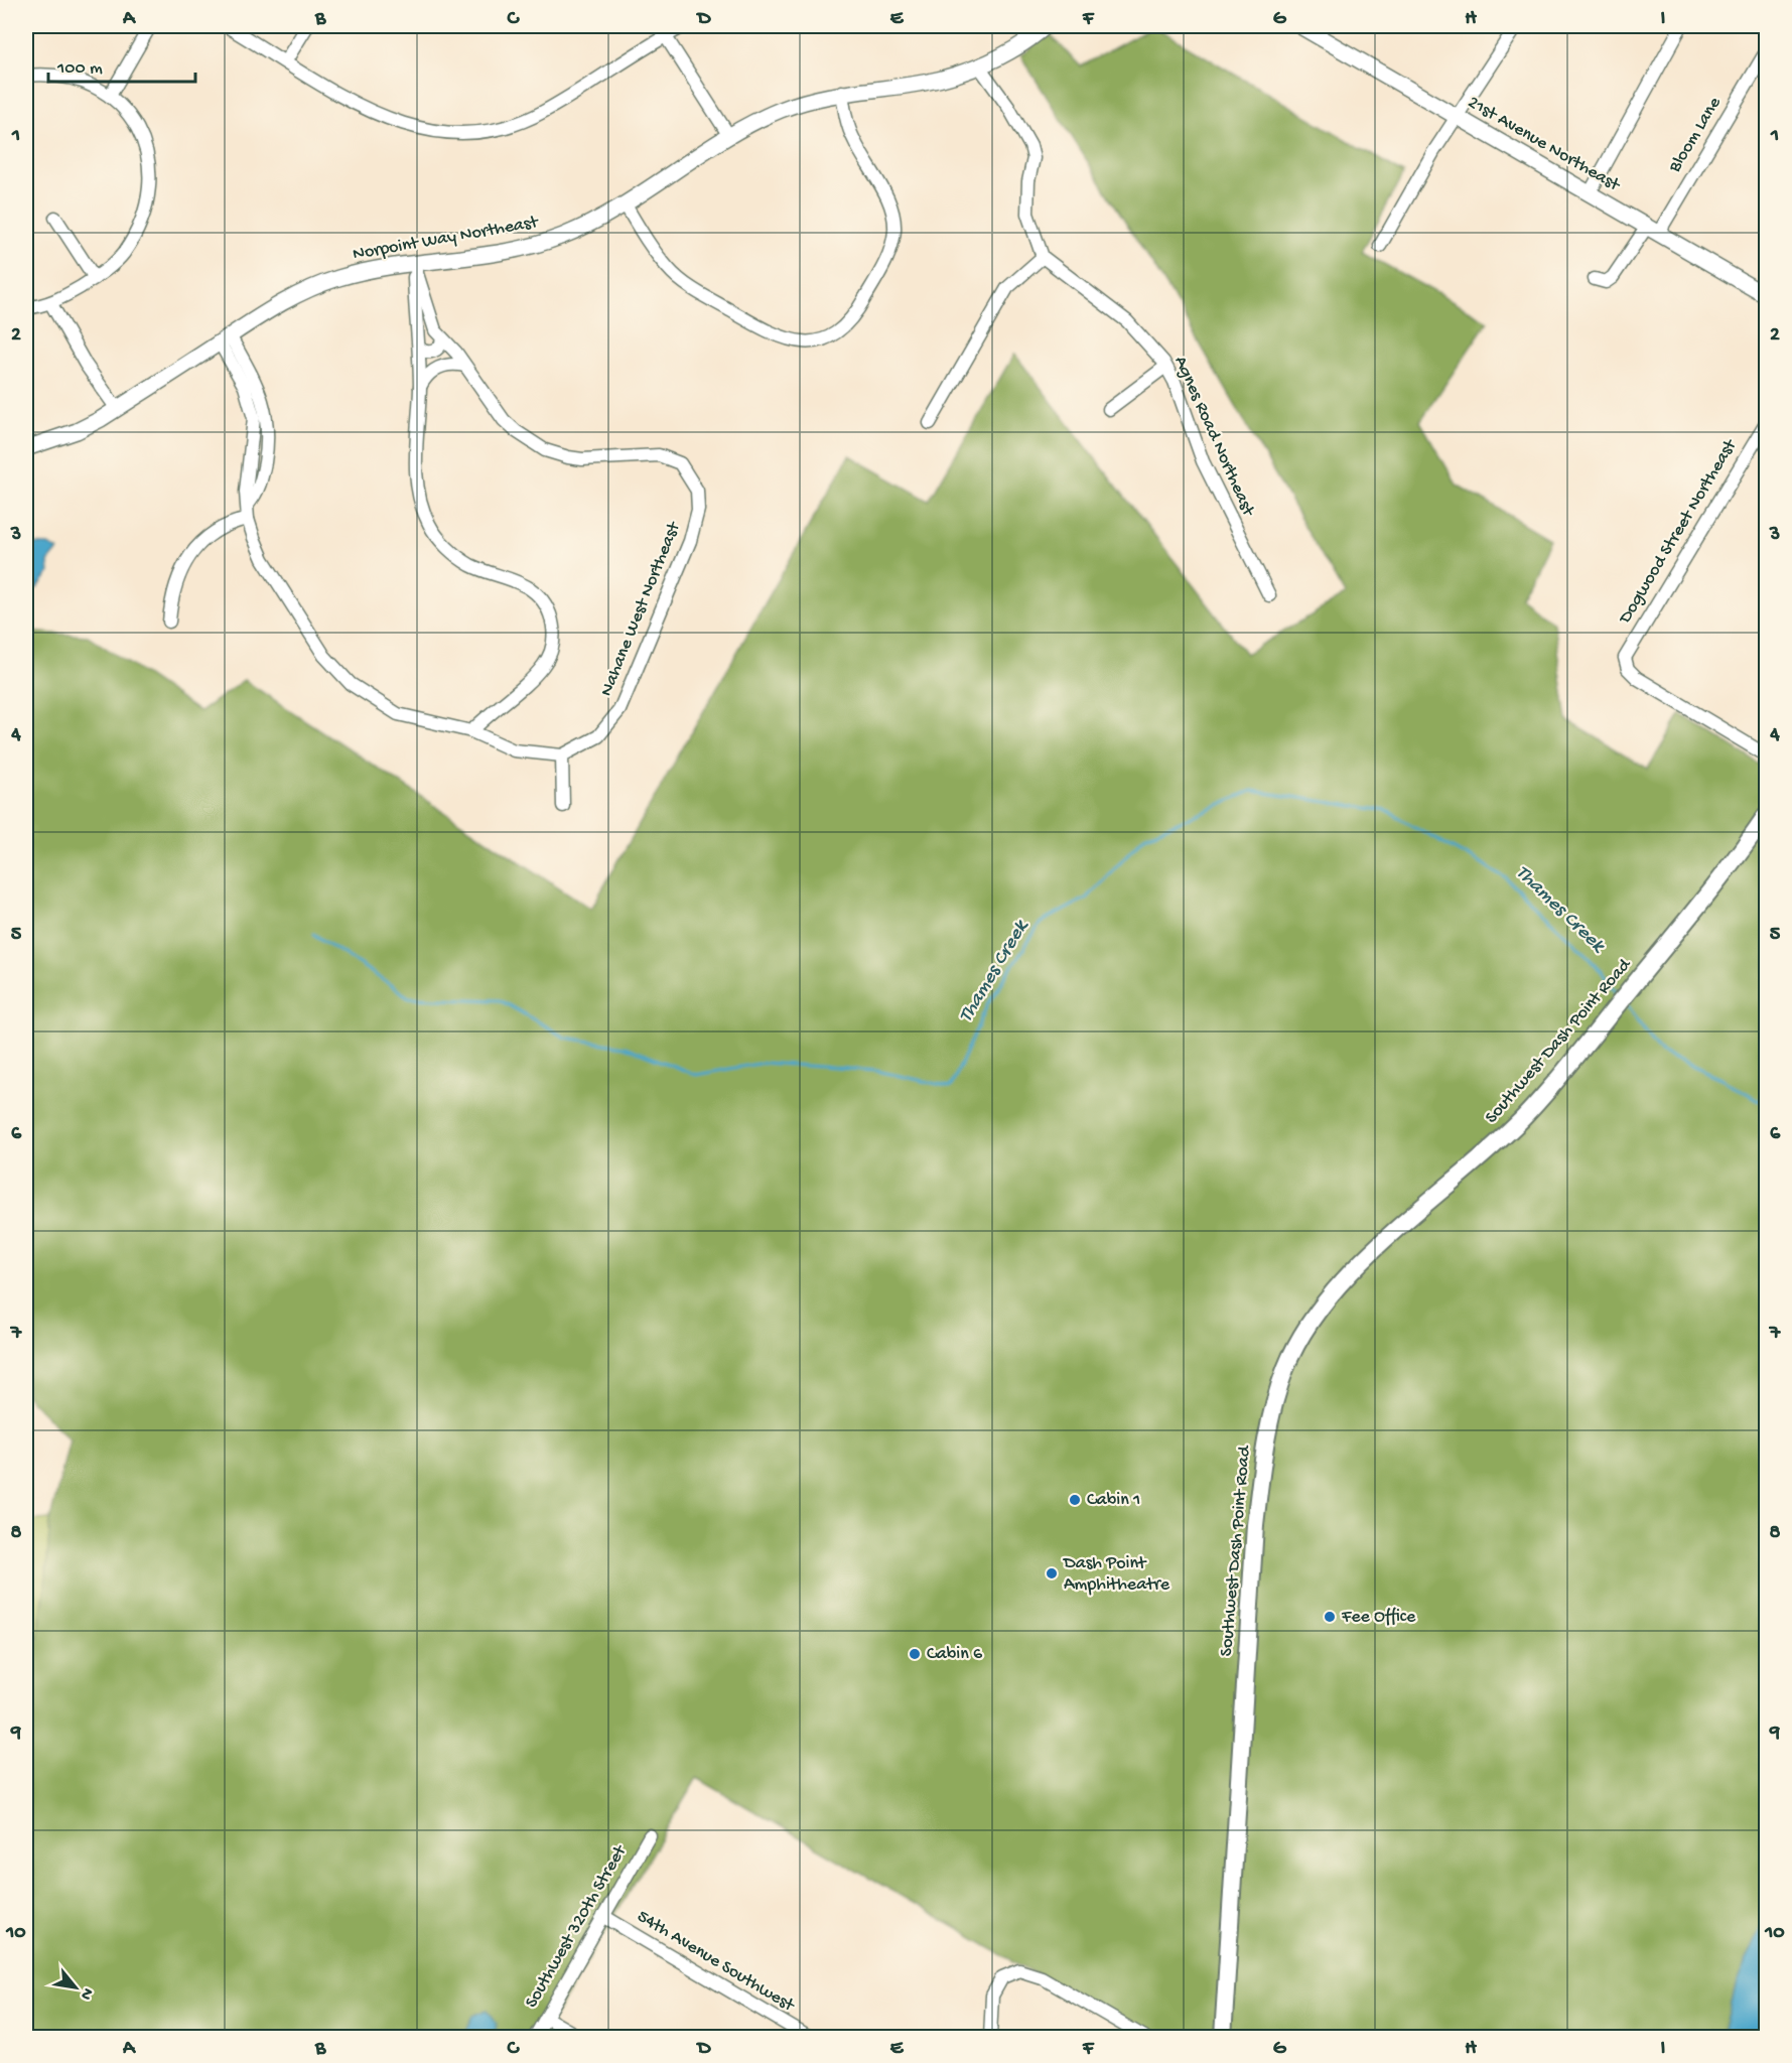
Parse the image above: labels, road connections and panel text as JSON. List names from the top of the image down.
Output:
{
  "streets": {
    "main road": ["Southwest Dash Point Road"],
    "street": [
      "Bloom Lane",
      "21st Avenue Northeast",
      "Norpoint Way Northeast",
      "Agnes Road Northeast",
      "Dogwood Street Northeast",
      "Nahane West Northeast",
      "Southwest 320th Street",
      "54th Avenue Southwest"
    ]
  },
  "crossings": [
    ["Bloom Lane", "21st Avenue Northeast"],
    ["Norpoint Way Northeast", "Nahane West Northeast"],
    ["Southwest 320th Street", "54th Avenue Southwest"]
  ],
  "water": ["Thames Creek"],
  "places": [
    "Cabin 1",
    "Dash Point Amphitheatre",
    "Fee Office",
    "Cabin 6"
  ],
  "scale_bar": "100 m",
  "north": "bottom right",
  "grid": {
    "columns": [
      "A",
      "B",
      "C",
      "D",
      "E",
      "F",
      "G",
      "H",
      "I"
    ],
    "rows": [
      "1",
      "2",
      "3",
      "4",
      "5",
      "6",
      "7",
      "8",
      "9",
      "10"
    ]
  }
}
